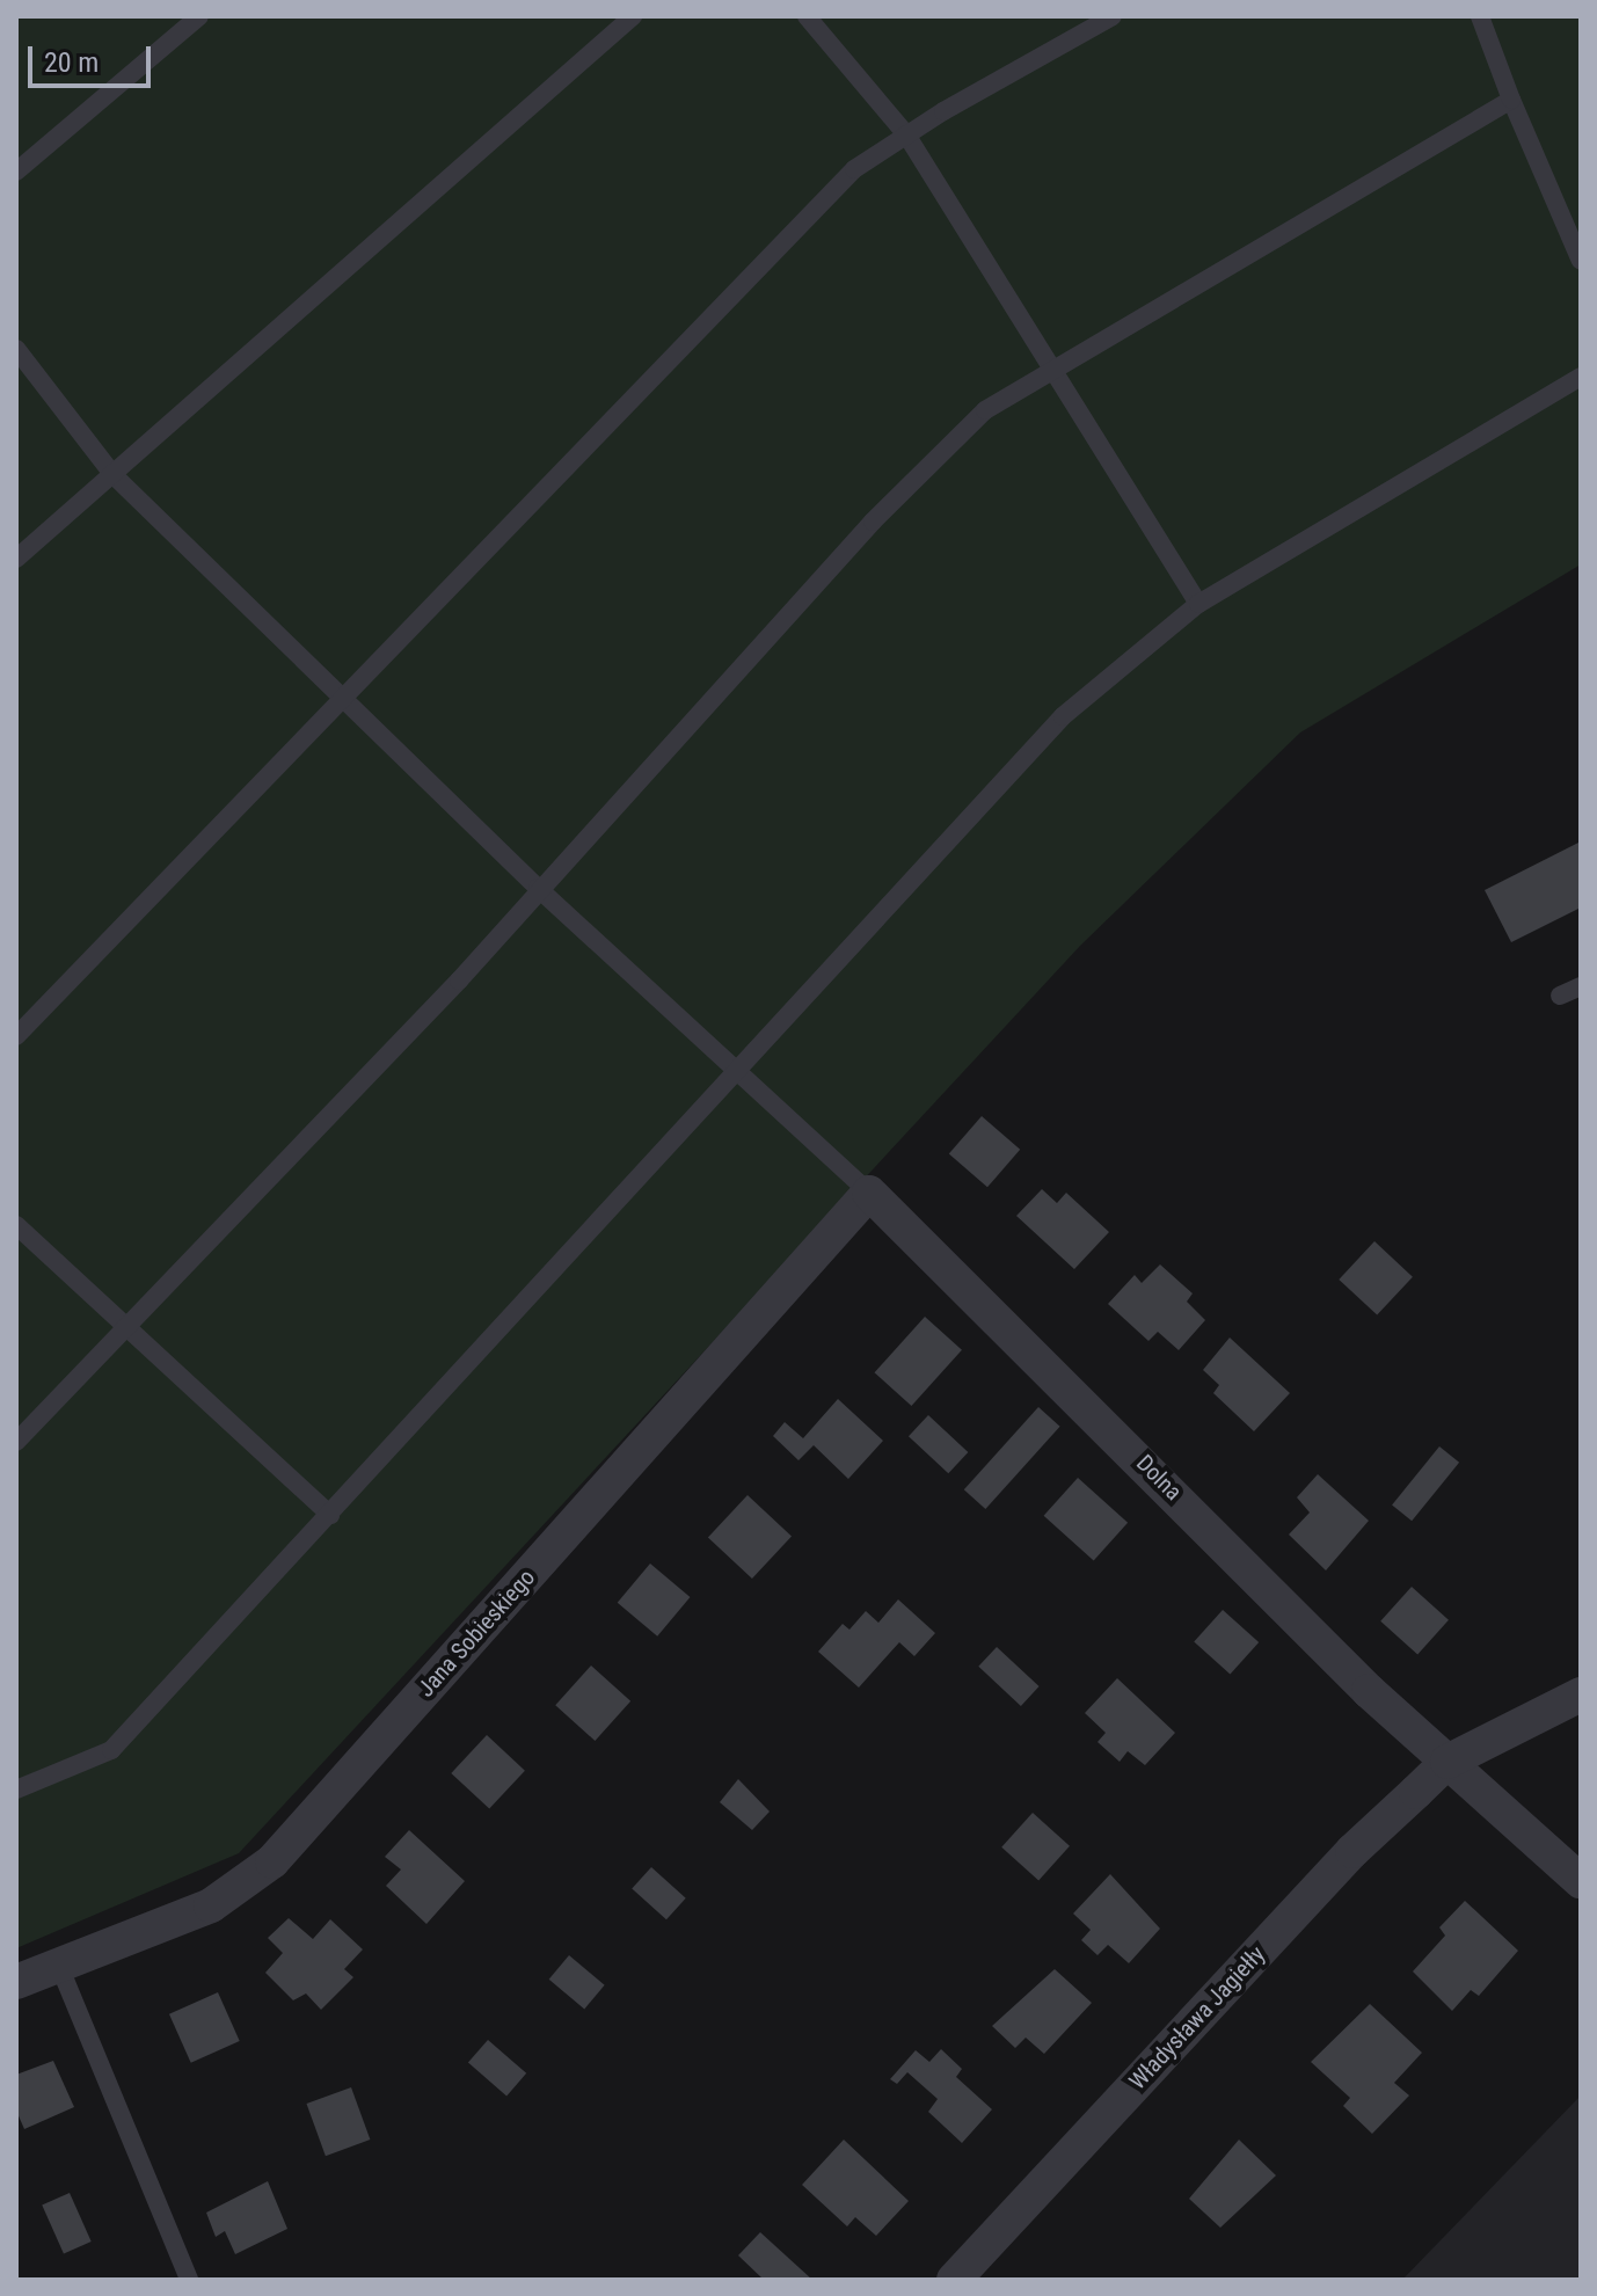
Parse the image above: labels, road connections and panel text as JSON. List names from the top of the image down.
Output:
{
  "streets": {
    "street": ["Dolna", "Jana Sobieskiego", "Władysława Jagiełły"]
  },
  "crossings": [
    ["Dolna", "Jana Sobieskiego"],
    ["Dolna", "Władysława Jagiełły"]
  ],
  "scale_bar": "20 m"
}
